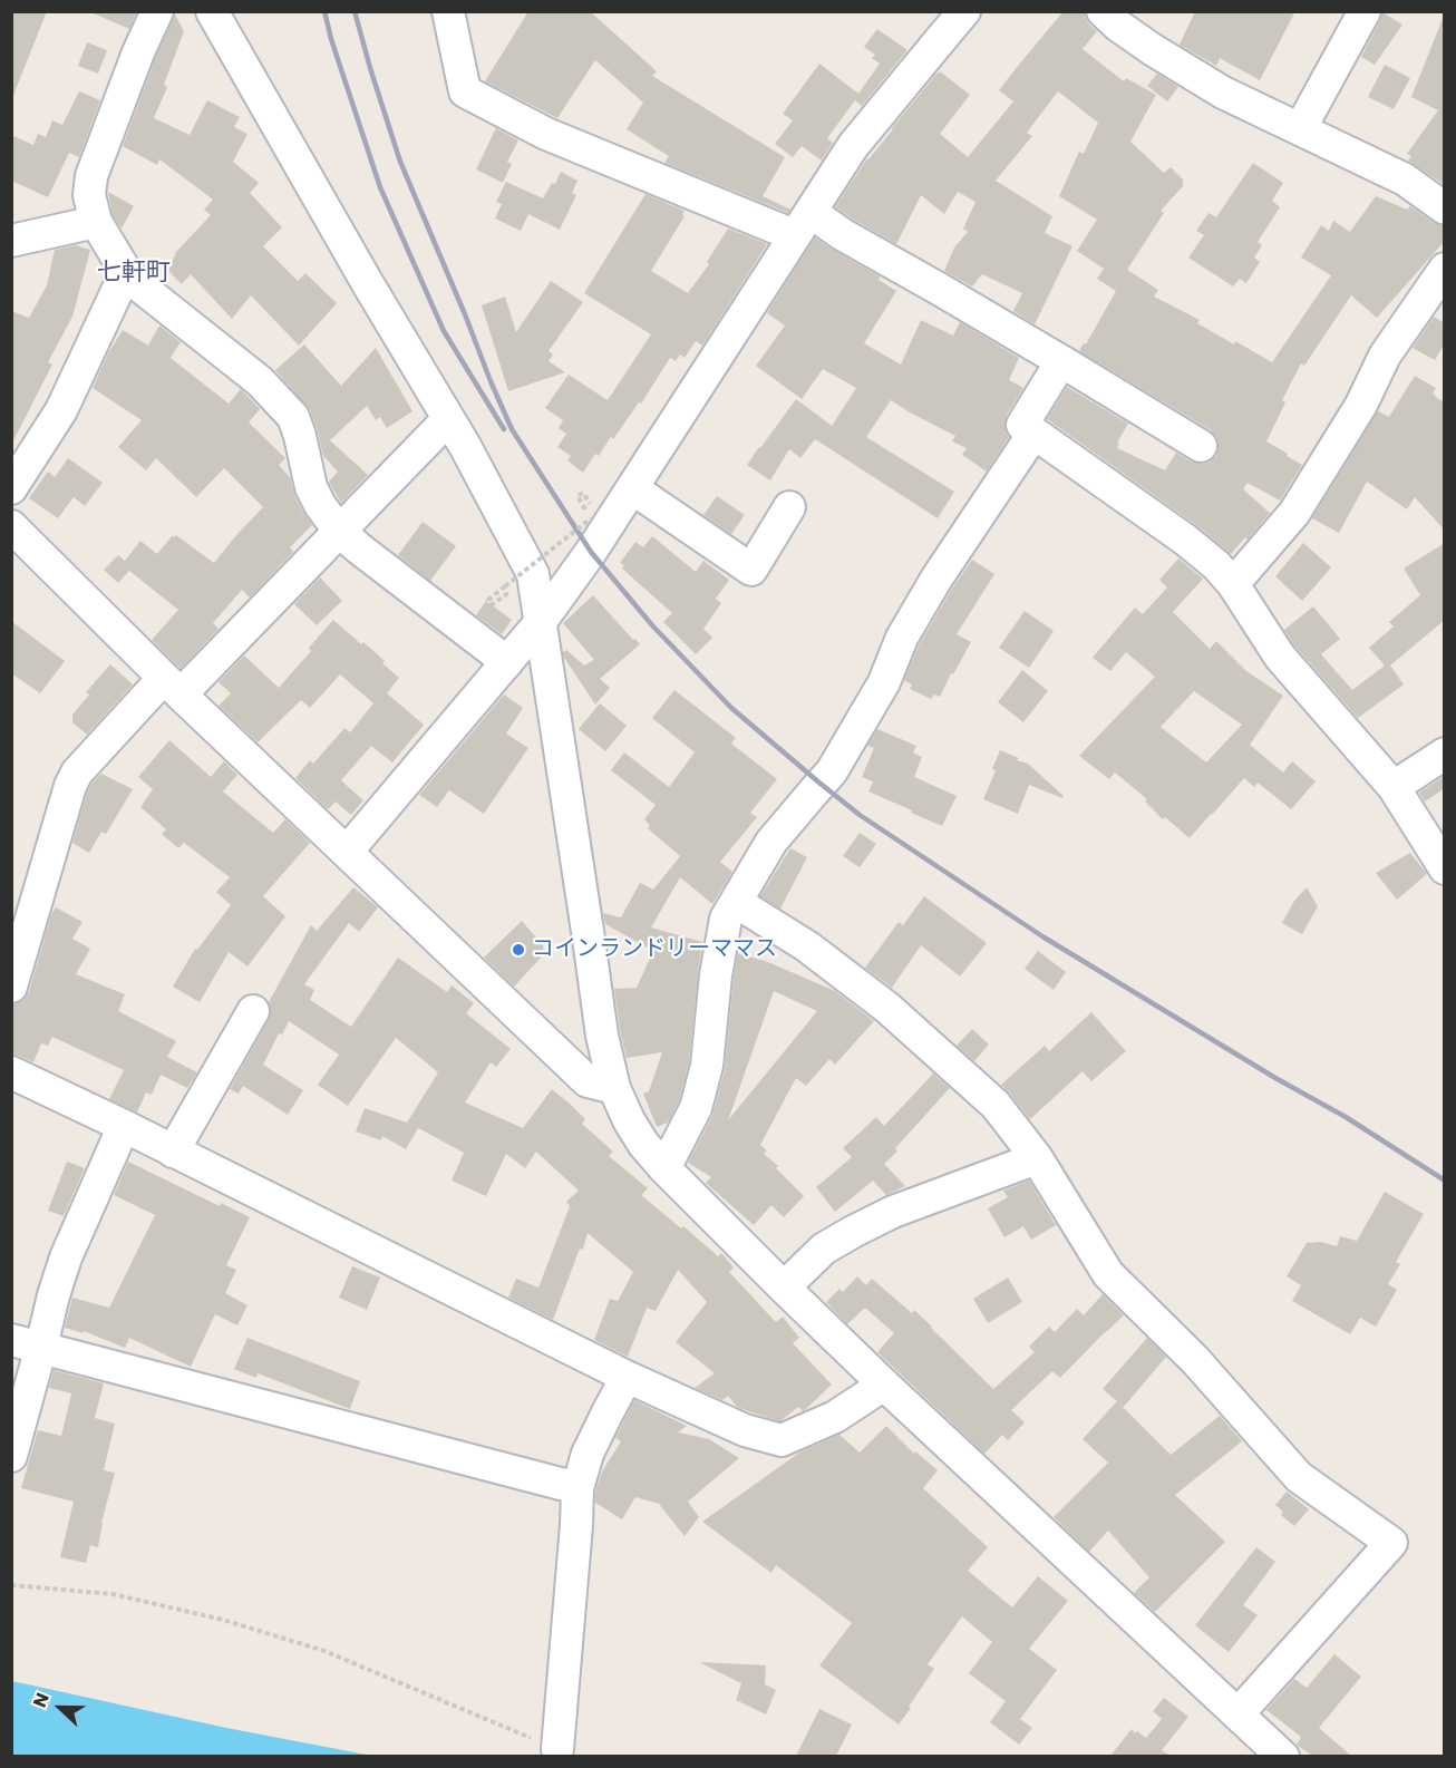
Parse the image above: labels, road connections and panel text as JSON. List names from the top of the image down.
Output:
{
  "districts": ["七軒町"],
  "places": ["コインランドリーママス"],
  "north": "left"
}
